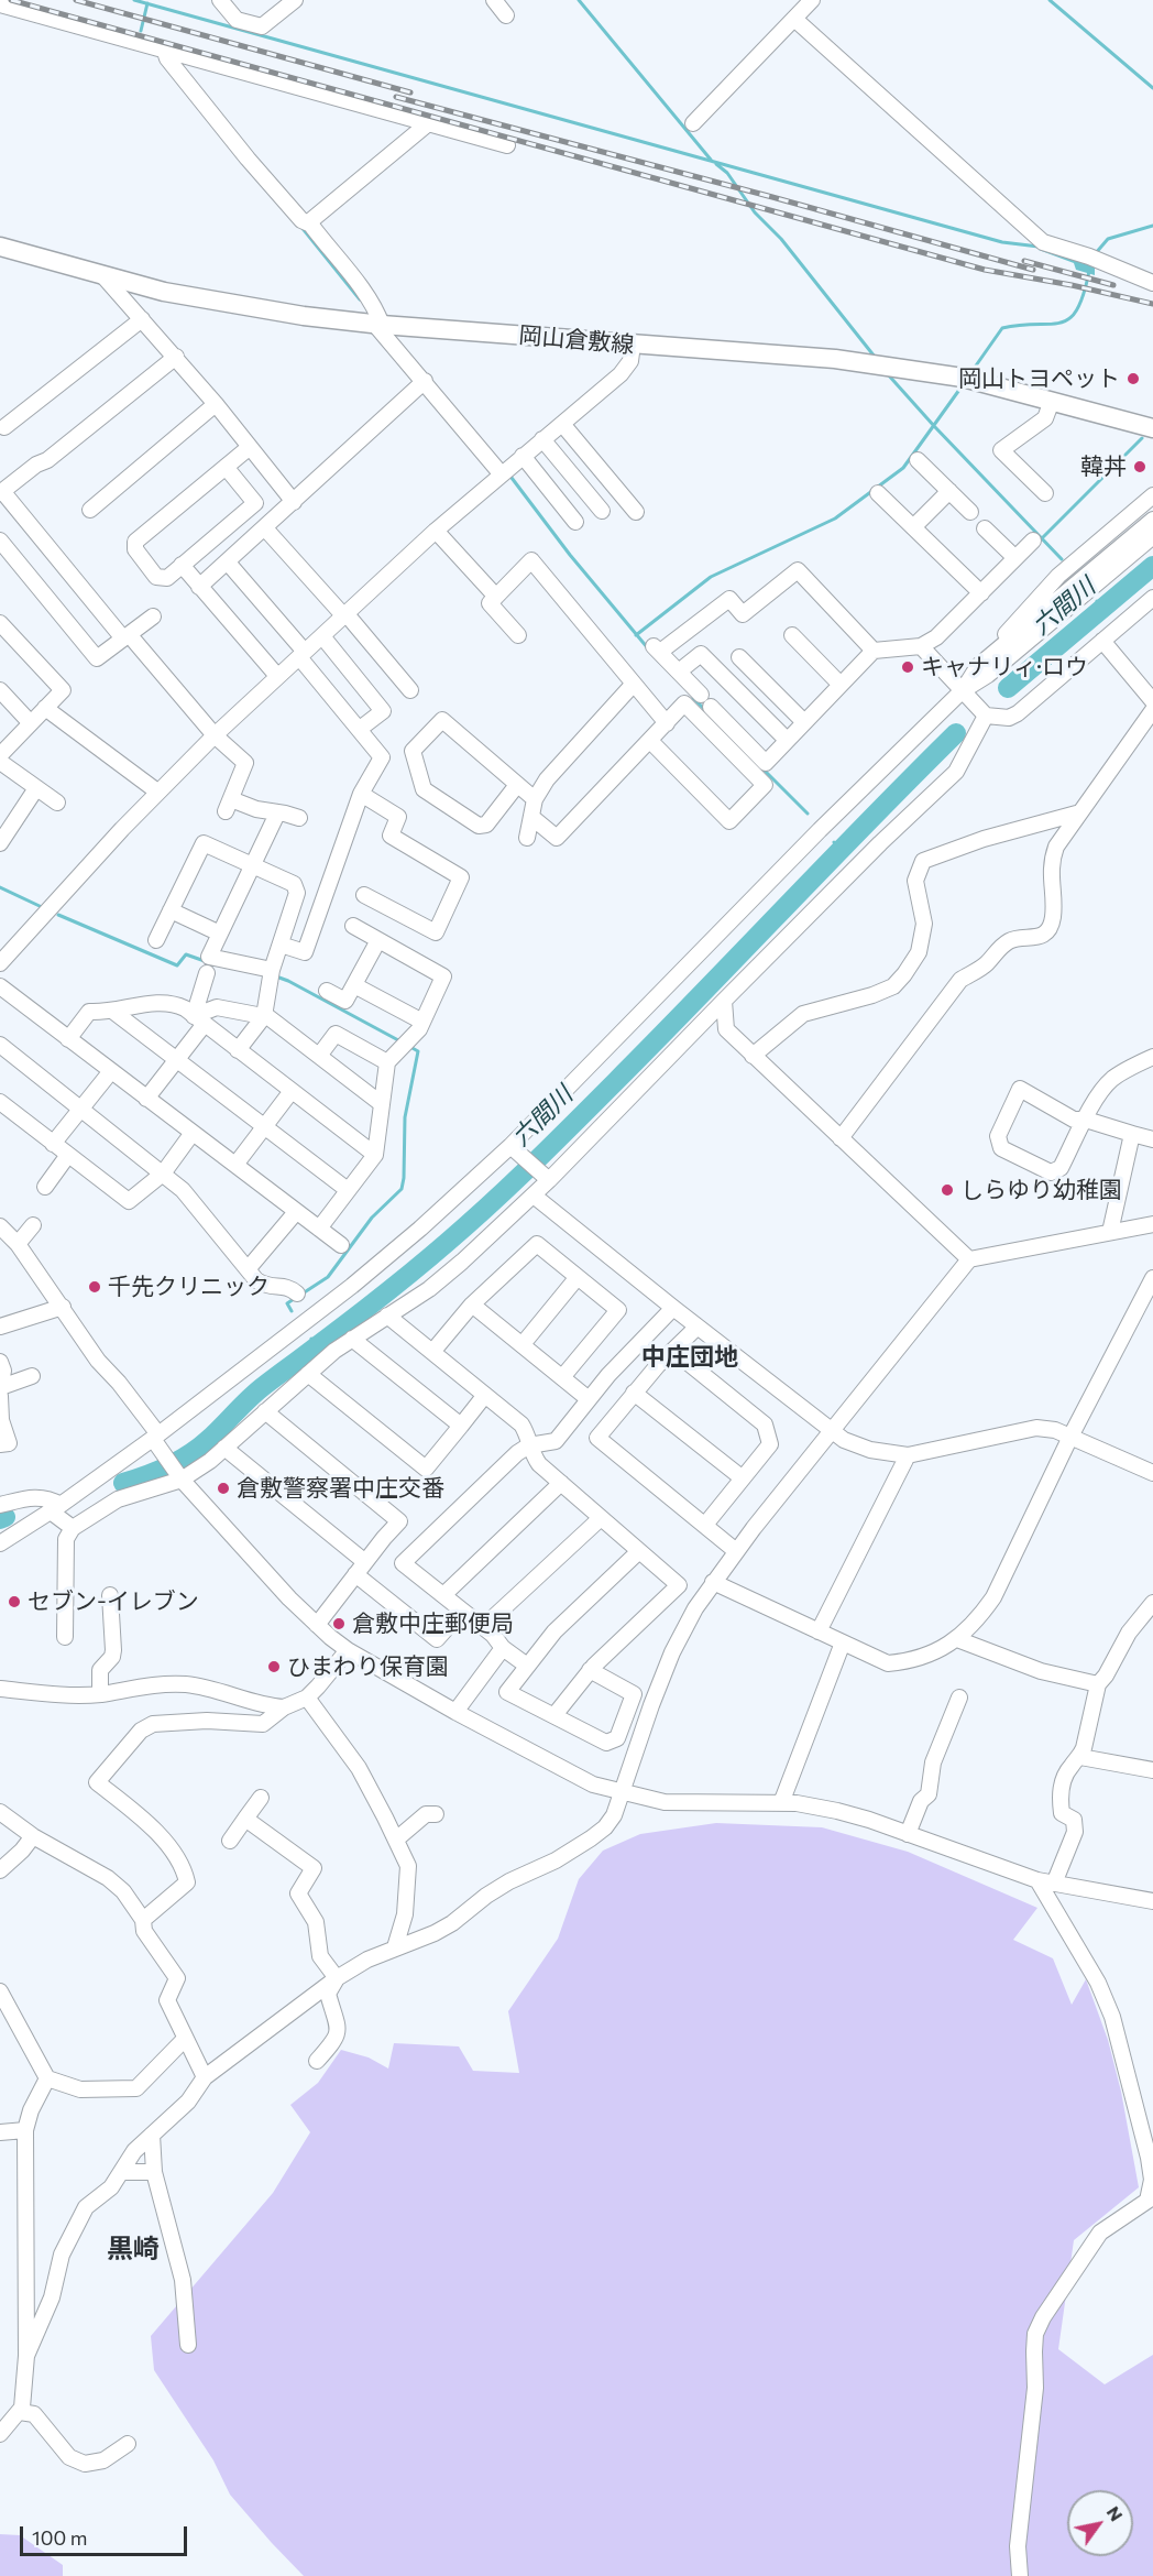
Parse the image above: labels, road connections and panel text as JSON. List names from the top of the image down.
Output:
{
  "streets": {
    "main road": ["岡山倉敷線"]
  },
  "districts": ["中庄団地", "黒崎"],
  "water": ["六間川"],
  "places": [
    "岡山トヨペット",
    "韓丼",
    "キャナリィ·ロウ",
    "しらゆり幼稚園",
    "千先クリニック",
    "倉敷警察署中庄交番",
    "セブン-イレブン",
    "倉敷中庄郵便局",
    "ひまわり保育園"
  ],
  "scale_bar": "100 m",
  "north": "top right"
}
